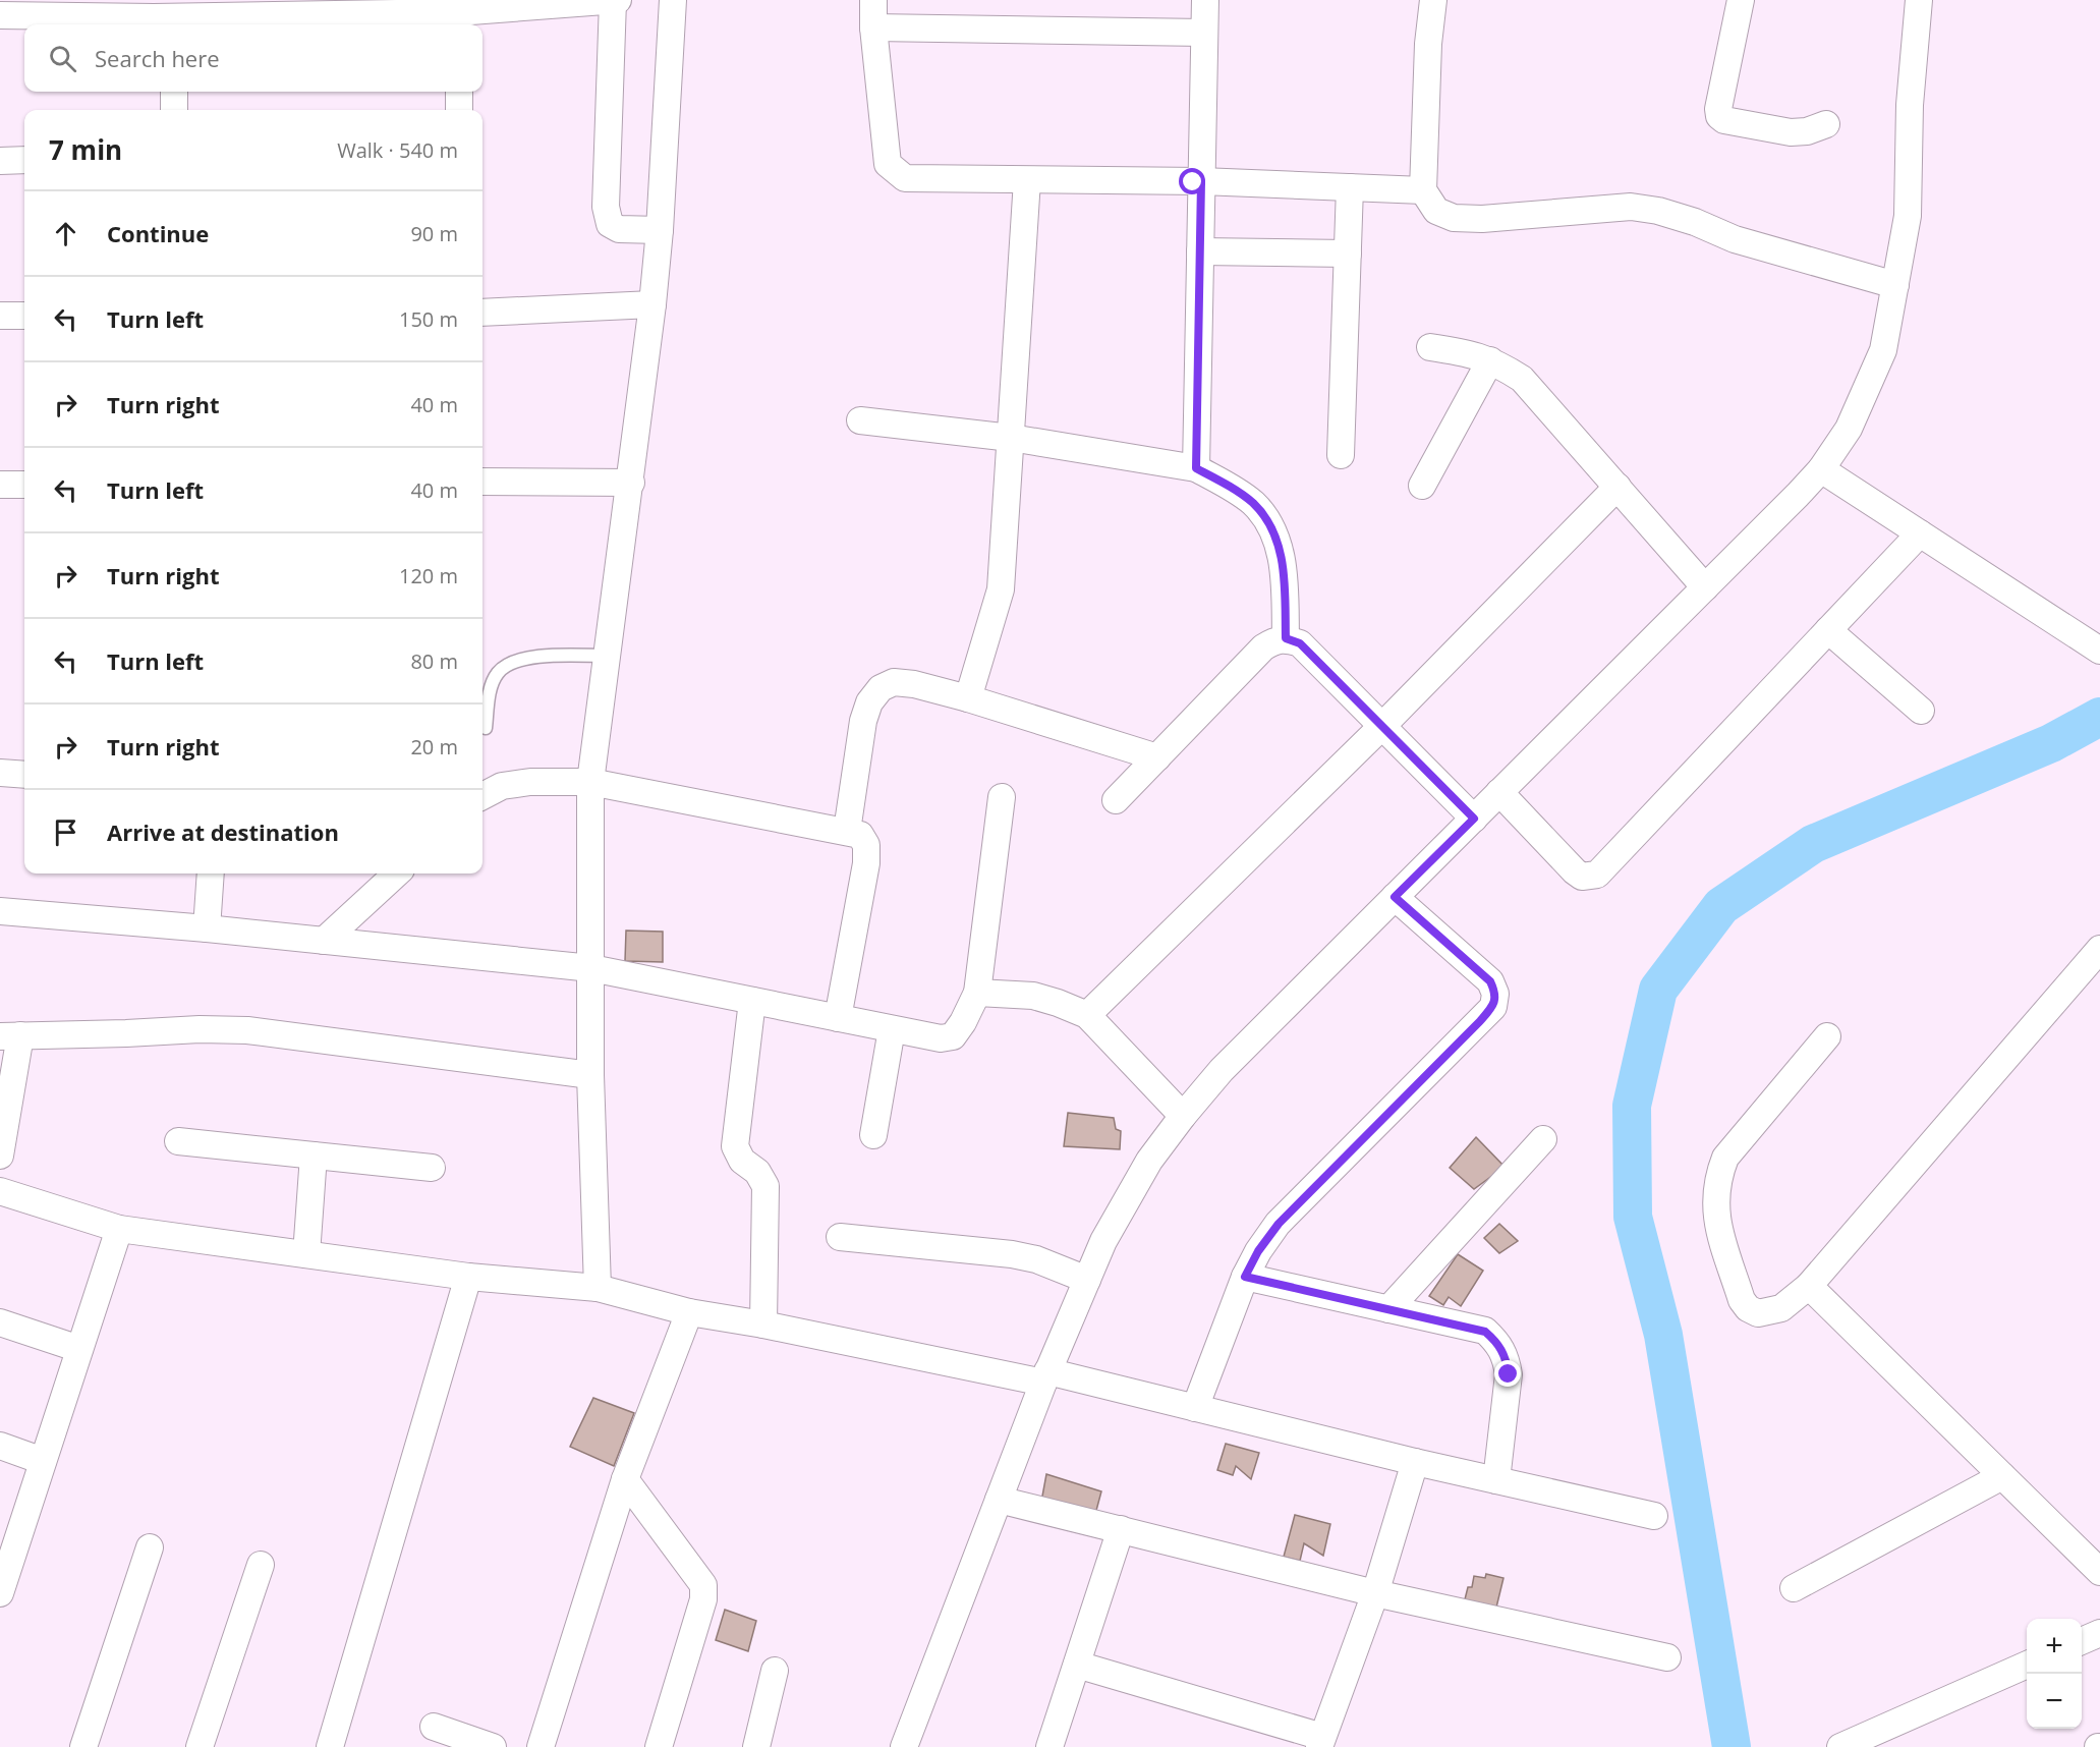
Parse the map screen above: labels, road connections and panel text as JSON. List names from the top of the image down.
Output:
{
  "page": {
    "search": "Search here",
    "heading": ["7 min", "Walk · 540 m"],
    "list": [
      ["Continue", "90 m"],
      ["Turn left", "150 m"],
      ["Turn right", "40 m"],
      ["Turn left", "40 m"],
      ["Turn right", "120 m"],
      ["Turn left", "80 m"],
      ["Turn right", "20 m"],
      "Arrive at destination"
    ],
    "map_buttons": ["+", "−"]
  }
}
